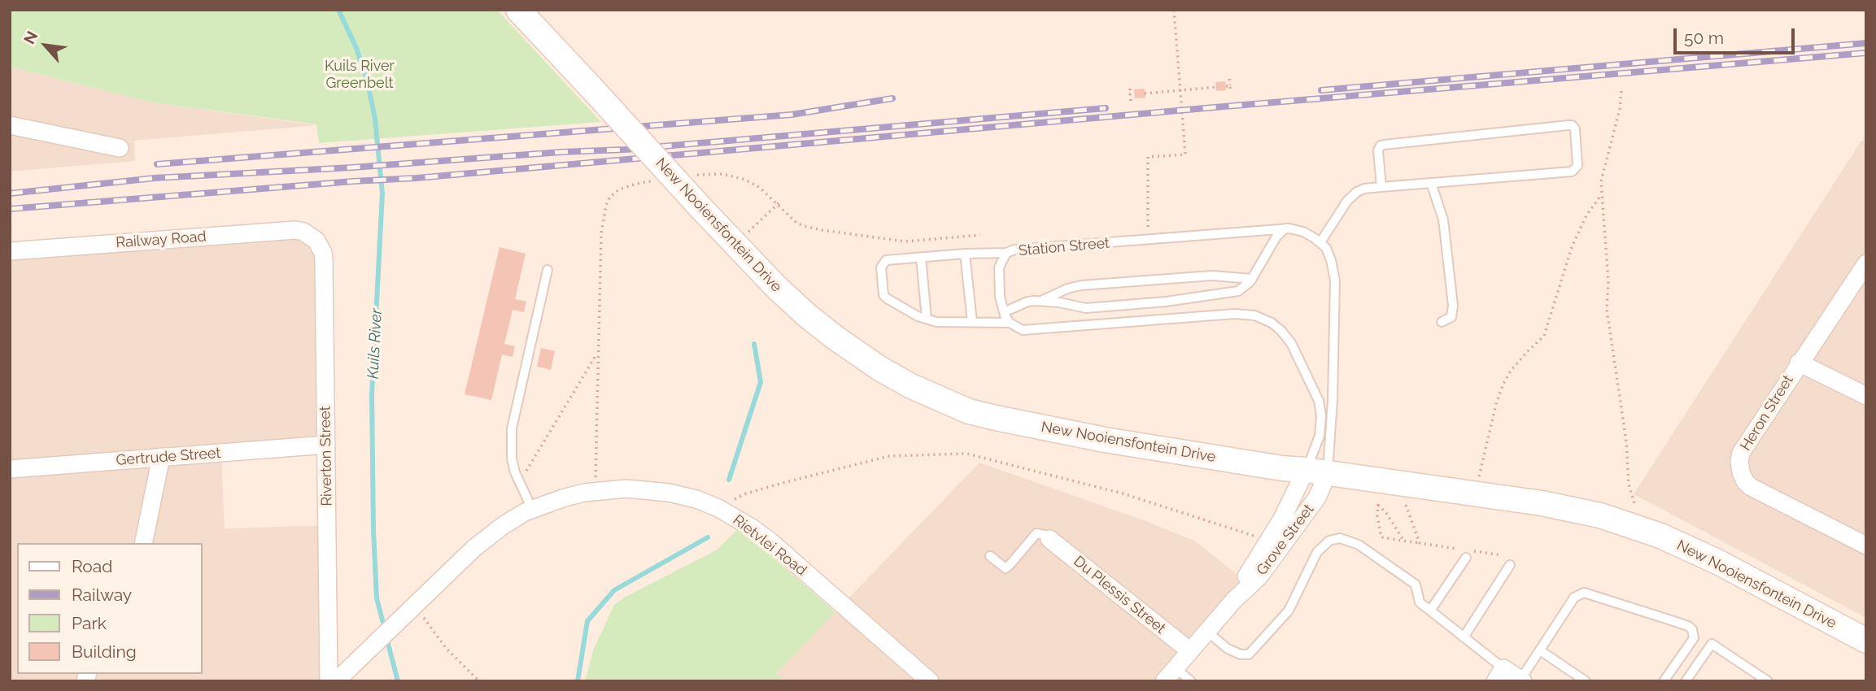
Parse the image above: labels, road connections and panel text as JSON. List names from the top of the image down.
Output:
{
  "streets": {
    "street": [
      "New Nooiensfontein Drive",
      "Railway Road",
      "Heron Street",
      "Riverton Street",
      "Gertrude Street",
      "Grove Street",
      "Rietvlei Road",
      "Du Plessis Street"
    ],
    "lane": ["Station Street"]
  },
  "crossings": [
    ["New Nooiensfontein Drive", "Grove Street"],
    ["Railway Road", "Riverton Street"],
    ["Riverton Street", "Gertrude Street"],
    ["Grove Street", "Du Plessis Street"]
  ],
  "water": ["Kuils River"],
  "parks": ["Kuils River Greenbelt"],
  "legend": [
    "Road",
    "Railway",
    "Park",
    "Building"
  ],
  "scale_bar": "50 m",
  "north": "top left"
}
